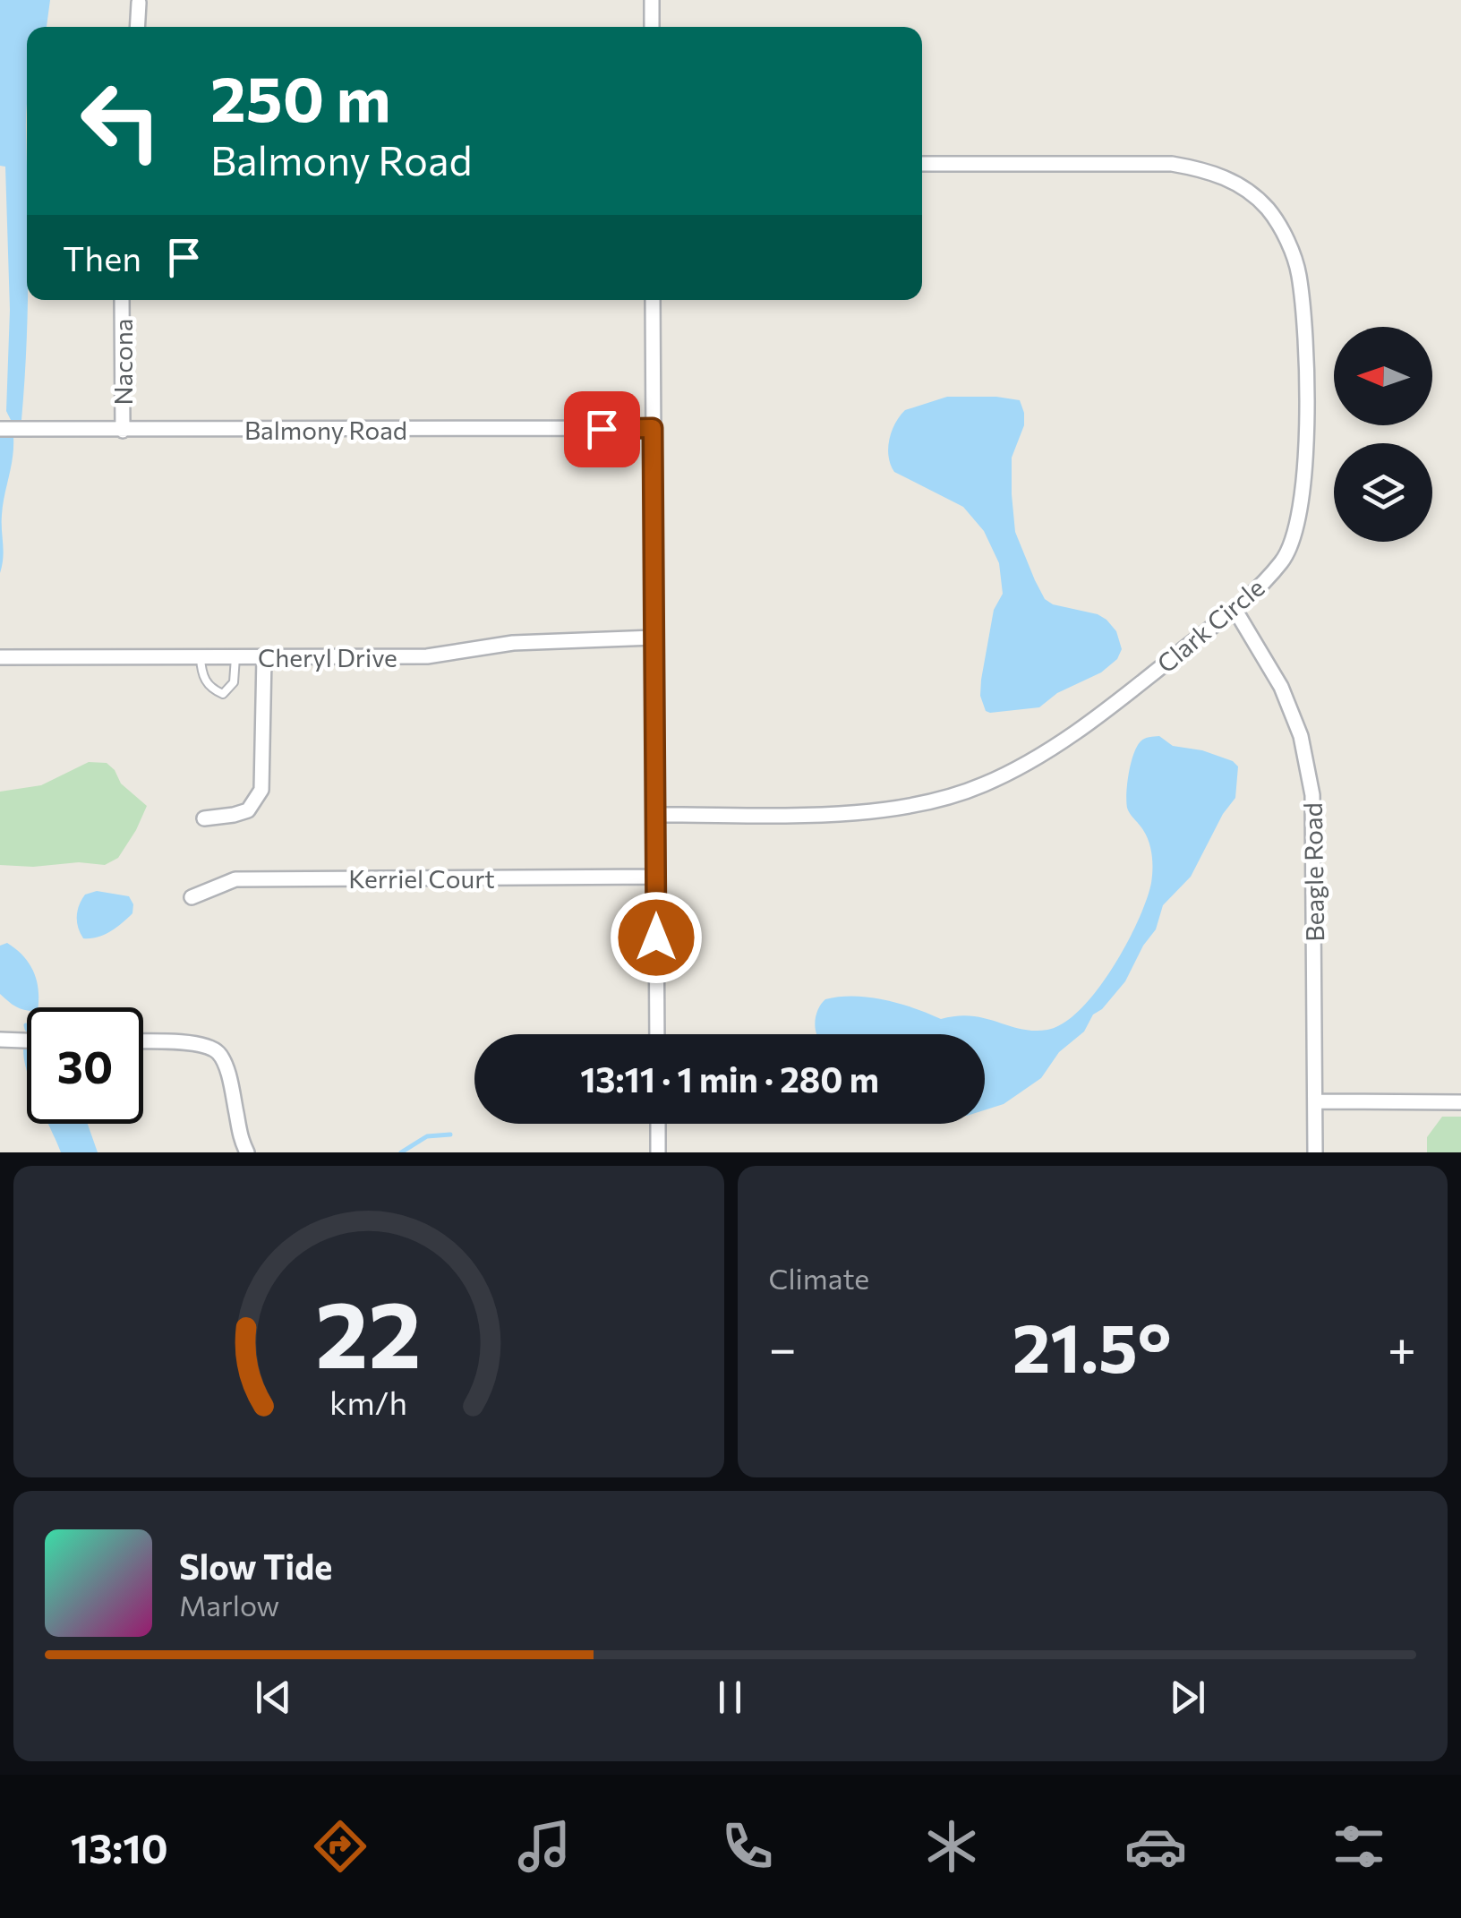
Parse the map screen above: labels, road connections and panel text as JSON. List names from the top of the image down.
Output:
{
  "streets": {
    "street": [
      "Nacona",
      "Balmony Road",
      "Clark Circle",
      "Cheryl Drive",
      "Beagle Road",
      "Kerriel Court"
    ]
  },
  "crossings": [
    ["Nacona", "Balmony Road"],
    ["Clark Circle", "Beagle Road"]
  ],
  "north": "left",
  "page": {
    "turn": ["250 m", "Balmony Road"],
    "then": "Then",
    "limit": "30",
    "trip": "13:11 · 1 min · 280 m",
    "tile": "Climate",
    "heat": ["−", "21.5°", "+"],
    "song": ["Slow Tide", "Marlow"],
    "tabs": "13:10",
    "gauge": ["22", "km/h"]
  }
}
